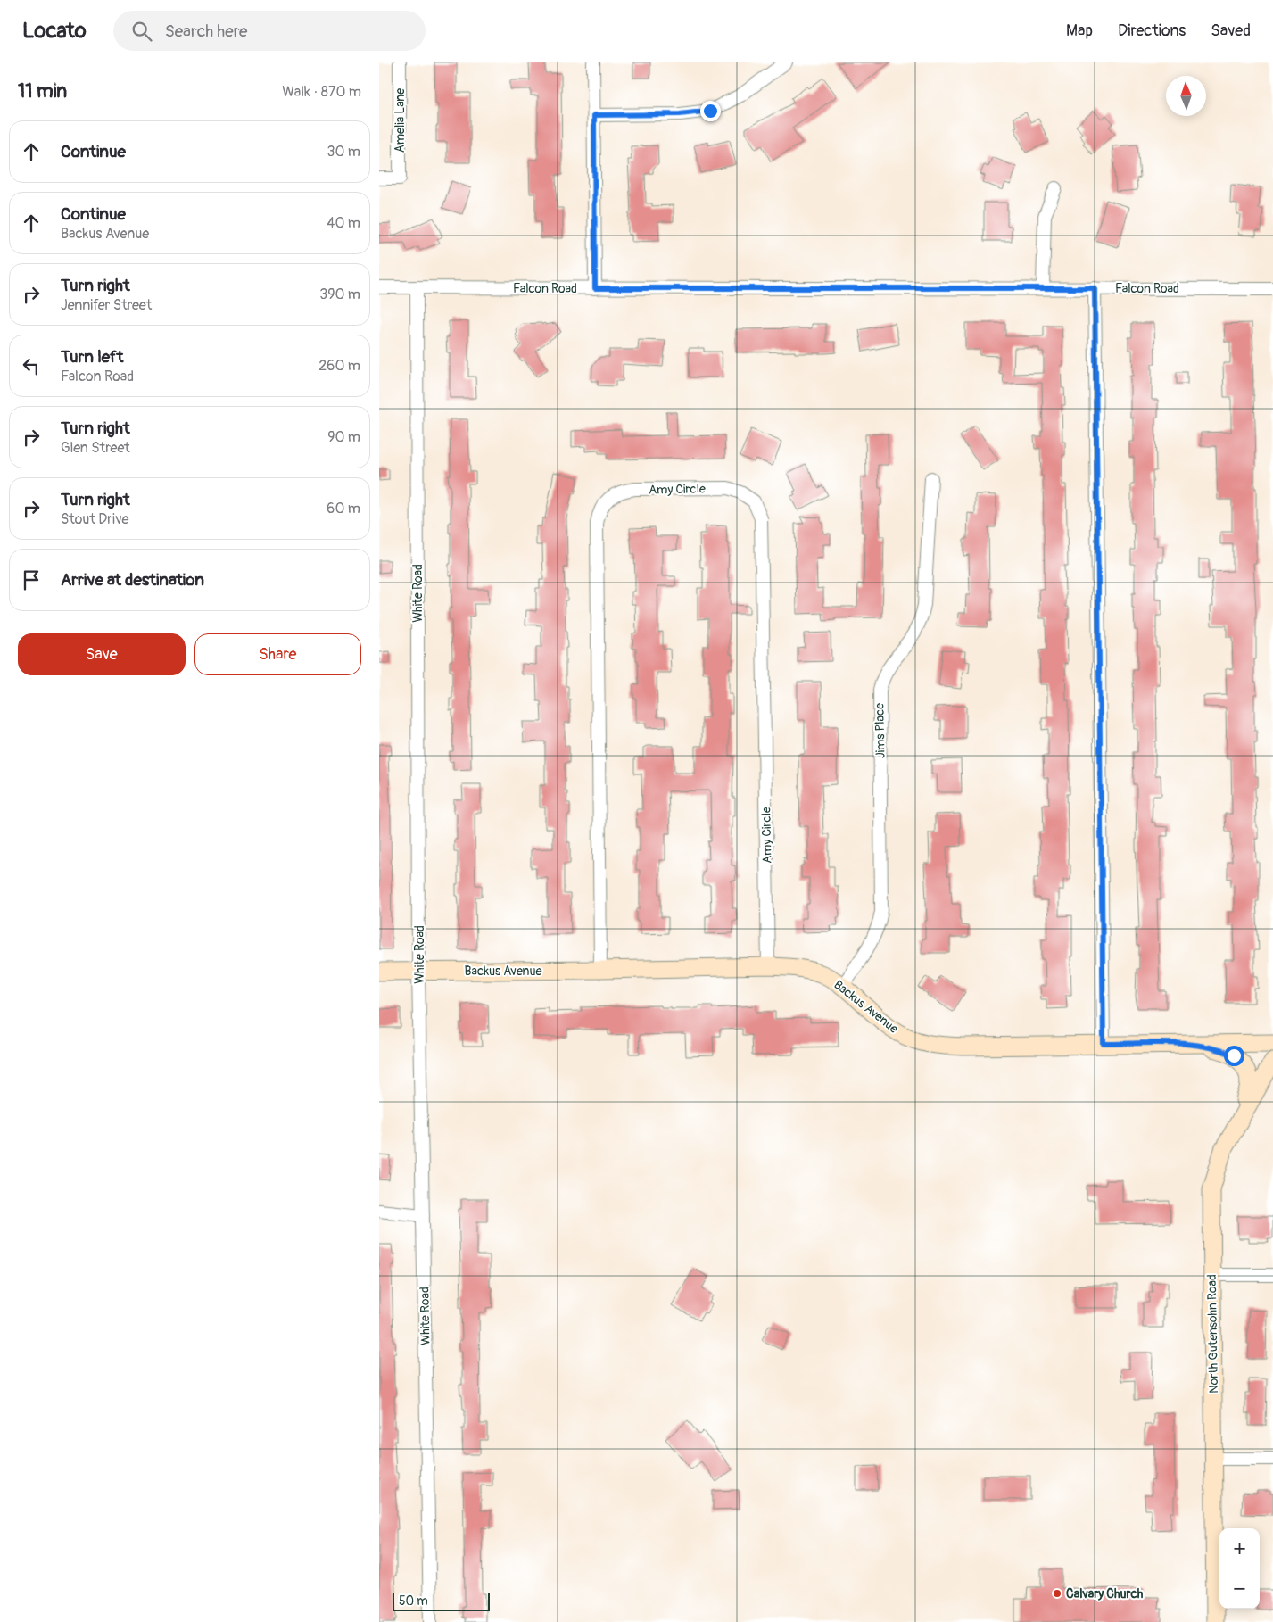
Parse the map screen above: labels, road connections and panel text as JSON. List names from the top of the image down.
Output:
{
  "streets": {
    "street": [
      "Amelia Lane",
      "Falcon Road",
      "Amy Circle",
      "White Road",
      "Jims Place",
      "Backus Avenue",
      "North Gutensohn Road"
    ]
  },
  "crossings": [
    ["Falcon Road", "White Road"],
    ["Amy Circle", "Backus Avenue"],
    ["White Road", "Backus Avenue"],
    ["Jims Place", "Backus Avenue"]
  ],
  "places": ["Calvary Church"],
  "scale_bar": "50 m",
  "north": "top",
  "page": {
    "header": "Locato",
    "search": "Search here",
    "nav": ["Map", "Directions", "Saved"],
    "heading": ["11 min", "Walk · 870 m"],
    "list": [
      ["Continue", "30 m"],
      ["Continue", "Backus Avenue", "40 m"],
      ["Turn right", "Jennifer Street", "390 m"],
      ["Turn left", "Falcon Road", "260 m"],
      ["Turn right", "Glen Street", "90 m"],
      ["Turn right", "Stout Drive", "60 m"],
      "Arrive at destination"
    ],
    "buttons": ["Save", "Share"],
    "map_buttons": ["+", "−"],
    "scale": "50 m"
  }
}
